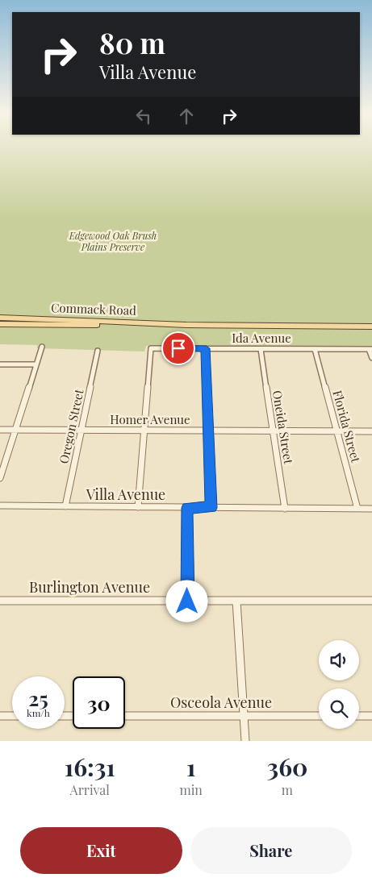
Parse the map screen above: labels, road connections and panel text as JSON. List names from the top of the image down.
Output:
{
  "streets": {
    "main road": ["Commack Road"],
    "street": [
      "Ida Avenue",
      "Homer Avenue",
      "Oregon Street",
      "Florida Street",
      "Oneida Street",
      "Villa Avenue",
      "Burlington Avenue",
      "Osceola Avenue"
    ]
  },
  "crossings": [
    ["Ida Avenue", "Homer Avenue"],
    ["Ida Avenue", "Florida Street"],
    ["Ida Avenue", "Oneida Street"],
    ["Homer Avenue", "Oregon Street"],
    ["Homer Avenue", "Florida Street"],
    ["Homer Avenue", "Oneida Street"],
    ["Oregon Street", "Villa Avenue"],
    ["Florida Street", "Villa Avenue"],
    ["Oneida Street", "Villa Avenue"]
  ],
  "parks": ["Edgewood Oak Brush Plains Preserve"],
  "page": {
    "turn": ["80 m", "Villa Avenue"],
    "speed": "25 km/h",
    "limit": "30",
    "eta": [
      "16:31",
      "Arrival",
      "1",
      "min",
      "360",
      "m"
    ],
    "buttons": ["Exit", "Share"]
  }
}
